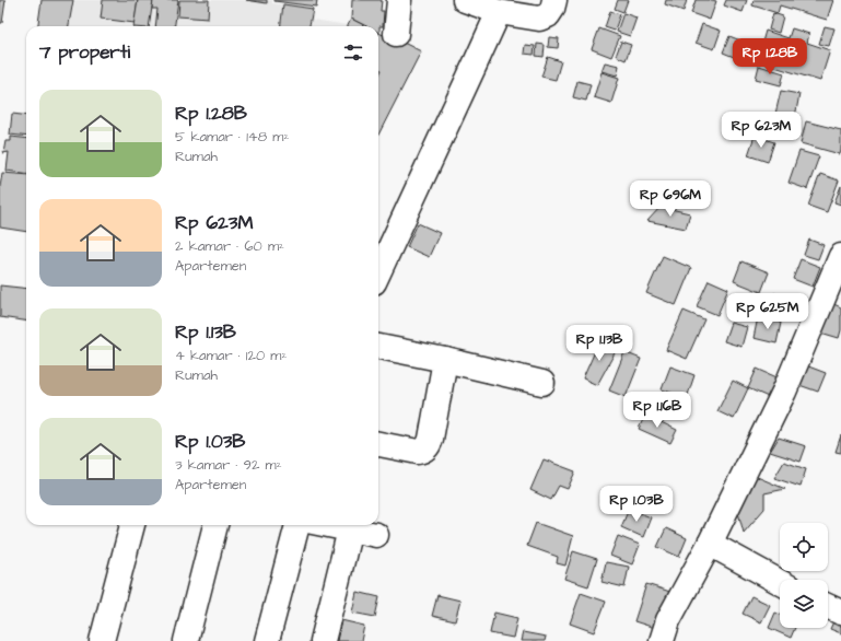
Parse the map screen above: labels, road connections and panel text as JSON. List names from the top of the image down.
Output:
{
  "page": {
    "heading": "7 properti",
    "price": [
      "Rp 1.28B",
      "Rp 623M",
      "Rp 696M",
      "Rp 625M",
      "Rp 1.13B",
      "Rp 1.16B",
      "Rp 1.03B"
    ],
    "list": [
      {
        "name": "Rp 1.28B",
        "note": "5 kamar · 148 m² · Rumah"
      },
      {
        "name": "Rp 623M",
        "note": "2 kamar · 60 m² · Apartemen"
      },
      {
        "name": "Rp 1.13B",
        "note": "4 kamar · 120 m² · Rumah"
      },
      {
        "name": "Rp 1.03B",
        "note": "3 kamar · 92 m² · Apartemen"
      }
    ]
  }
}
